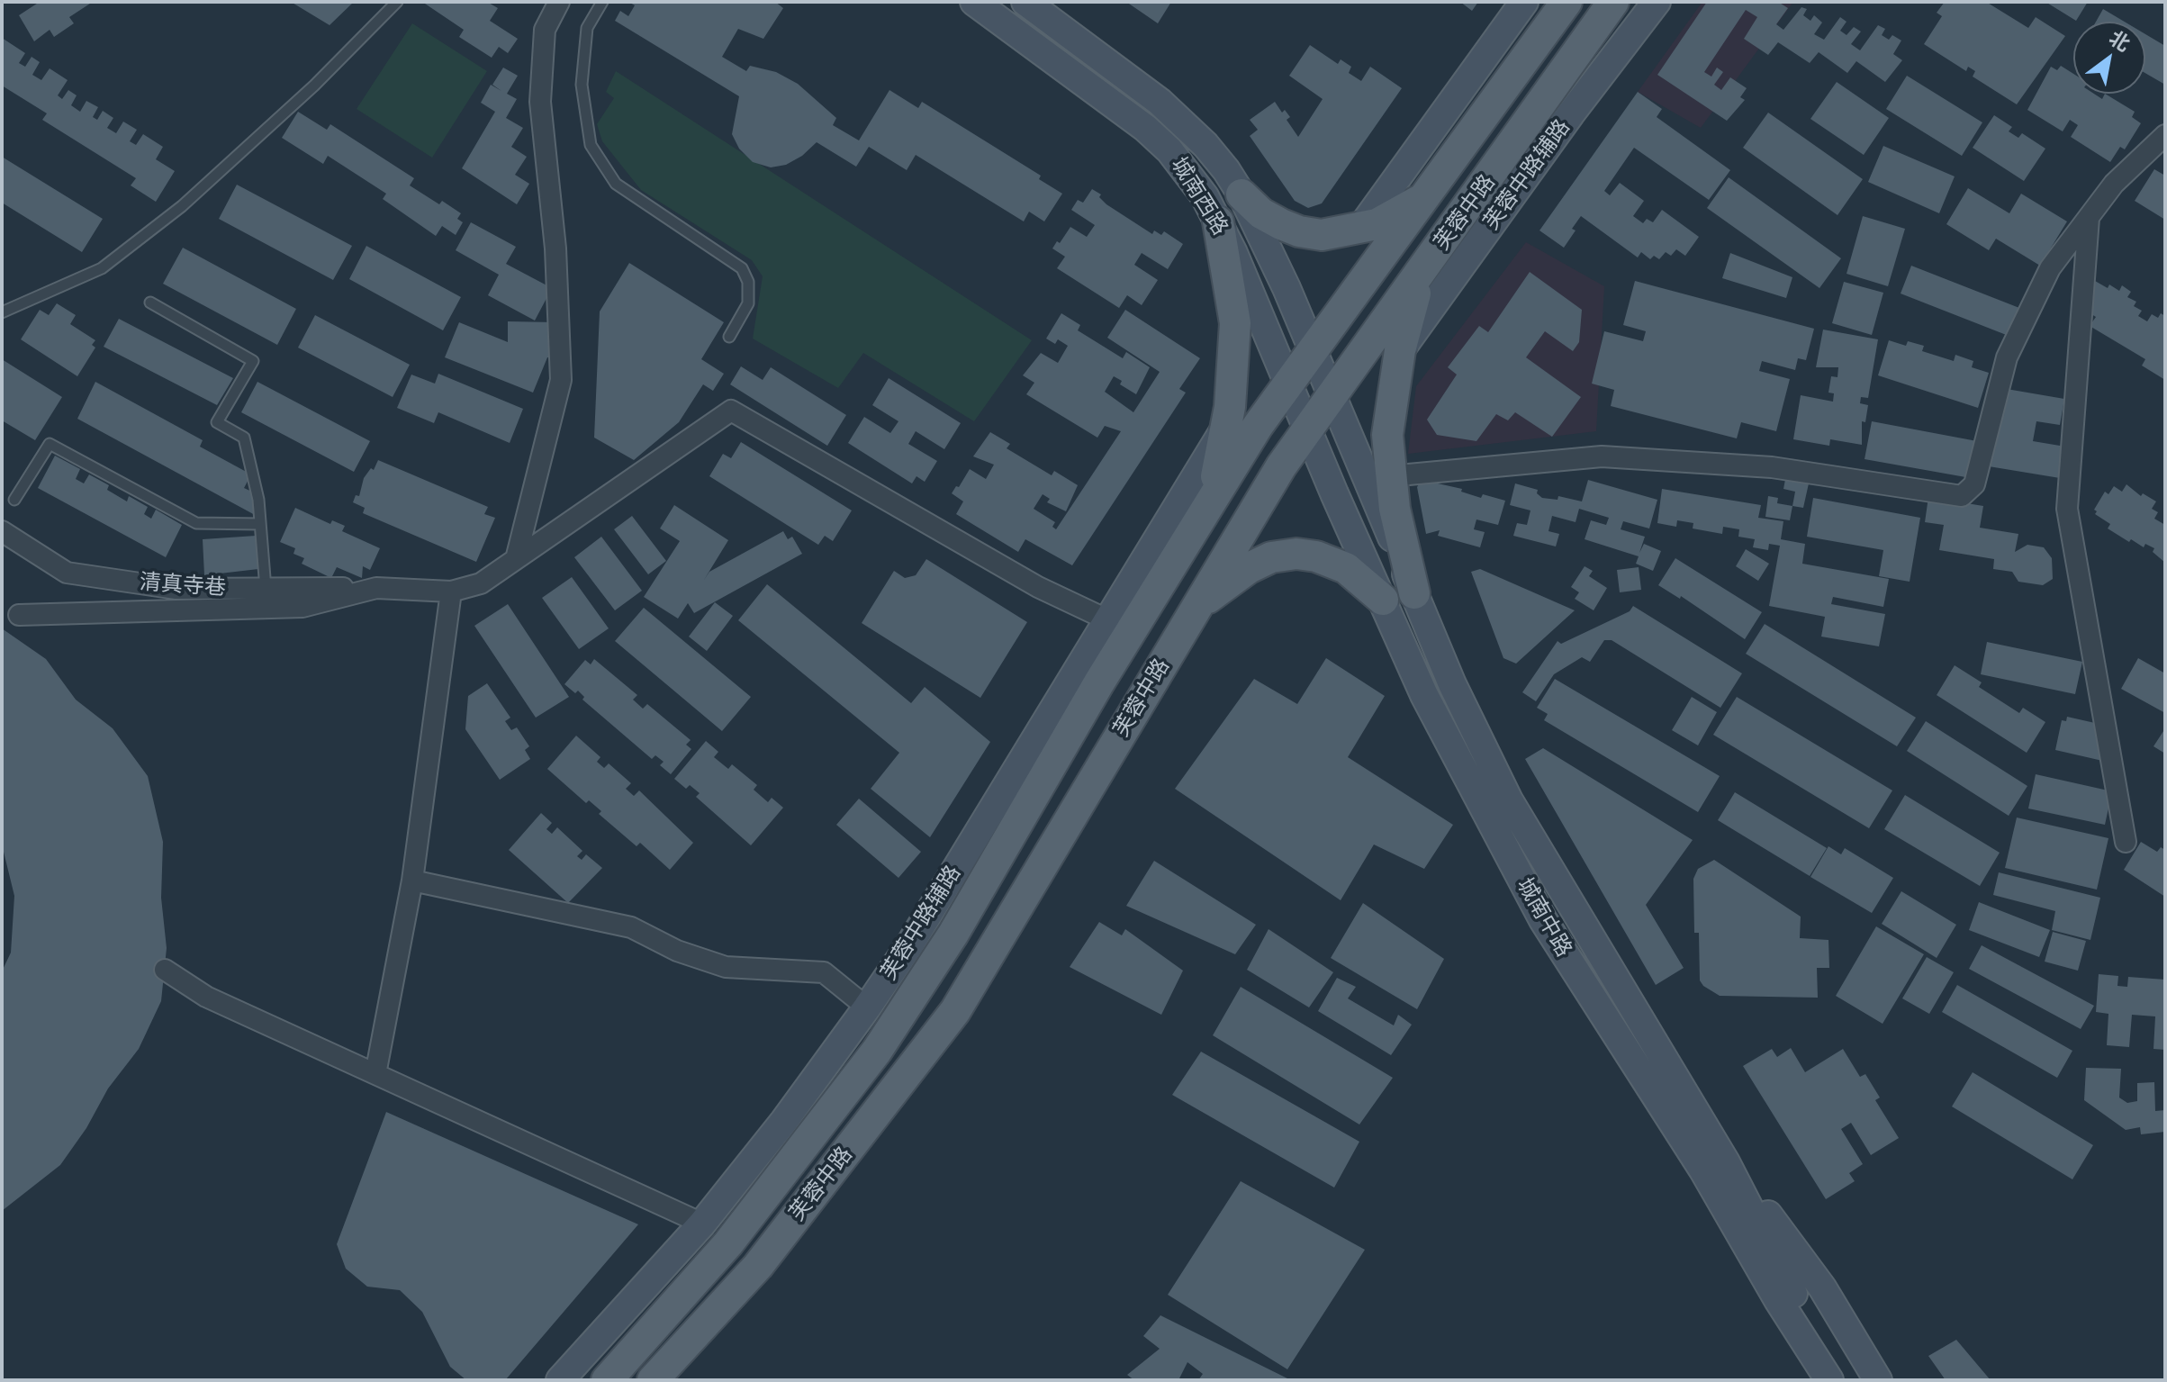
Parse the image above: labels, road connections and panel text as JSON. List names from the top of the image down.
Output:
{
  "streets": {
    "main road": [
      "芙蓉中路辅路",
      "城南西路",
      "芙蓉中路",
      "城南中路"
    ],
    "street": ["清真寺巷"]
  },
  "crossings": [
    ["芙蓉中路辅路", "芙蓉中路"],
    ["城南西路", "芙蓉中路"],
    ["城南西路", "城南中路"],
    ["芙蓉中路", "城南中路"]
  ],
  "north": "top right"
}
